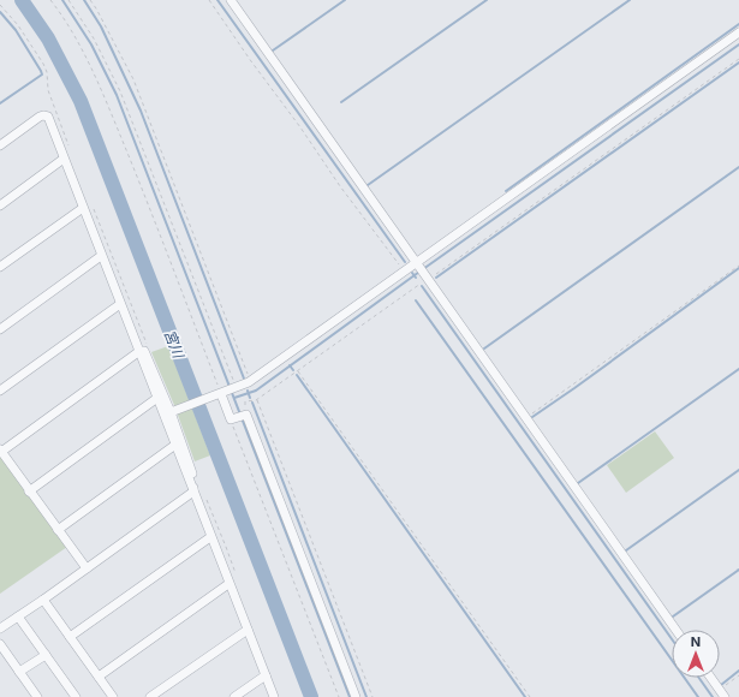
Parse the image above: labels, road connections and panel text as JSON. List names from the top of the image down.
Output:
{
  "water": ["宮川"],
  "north": "top"
}
